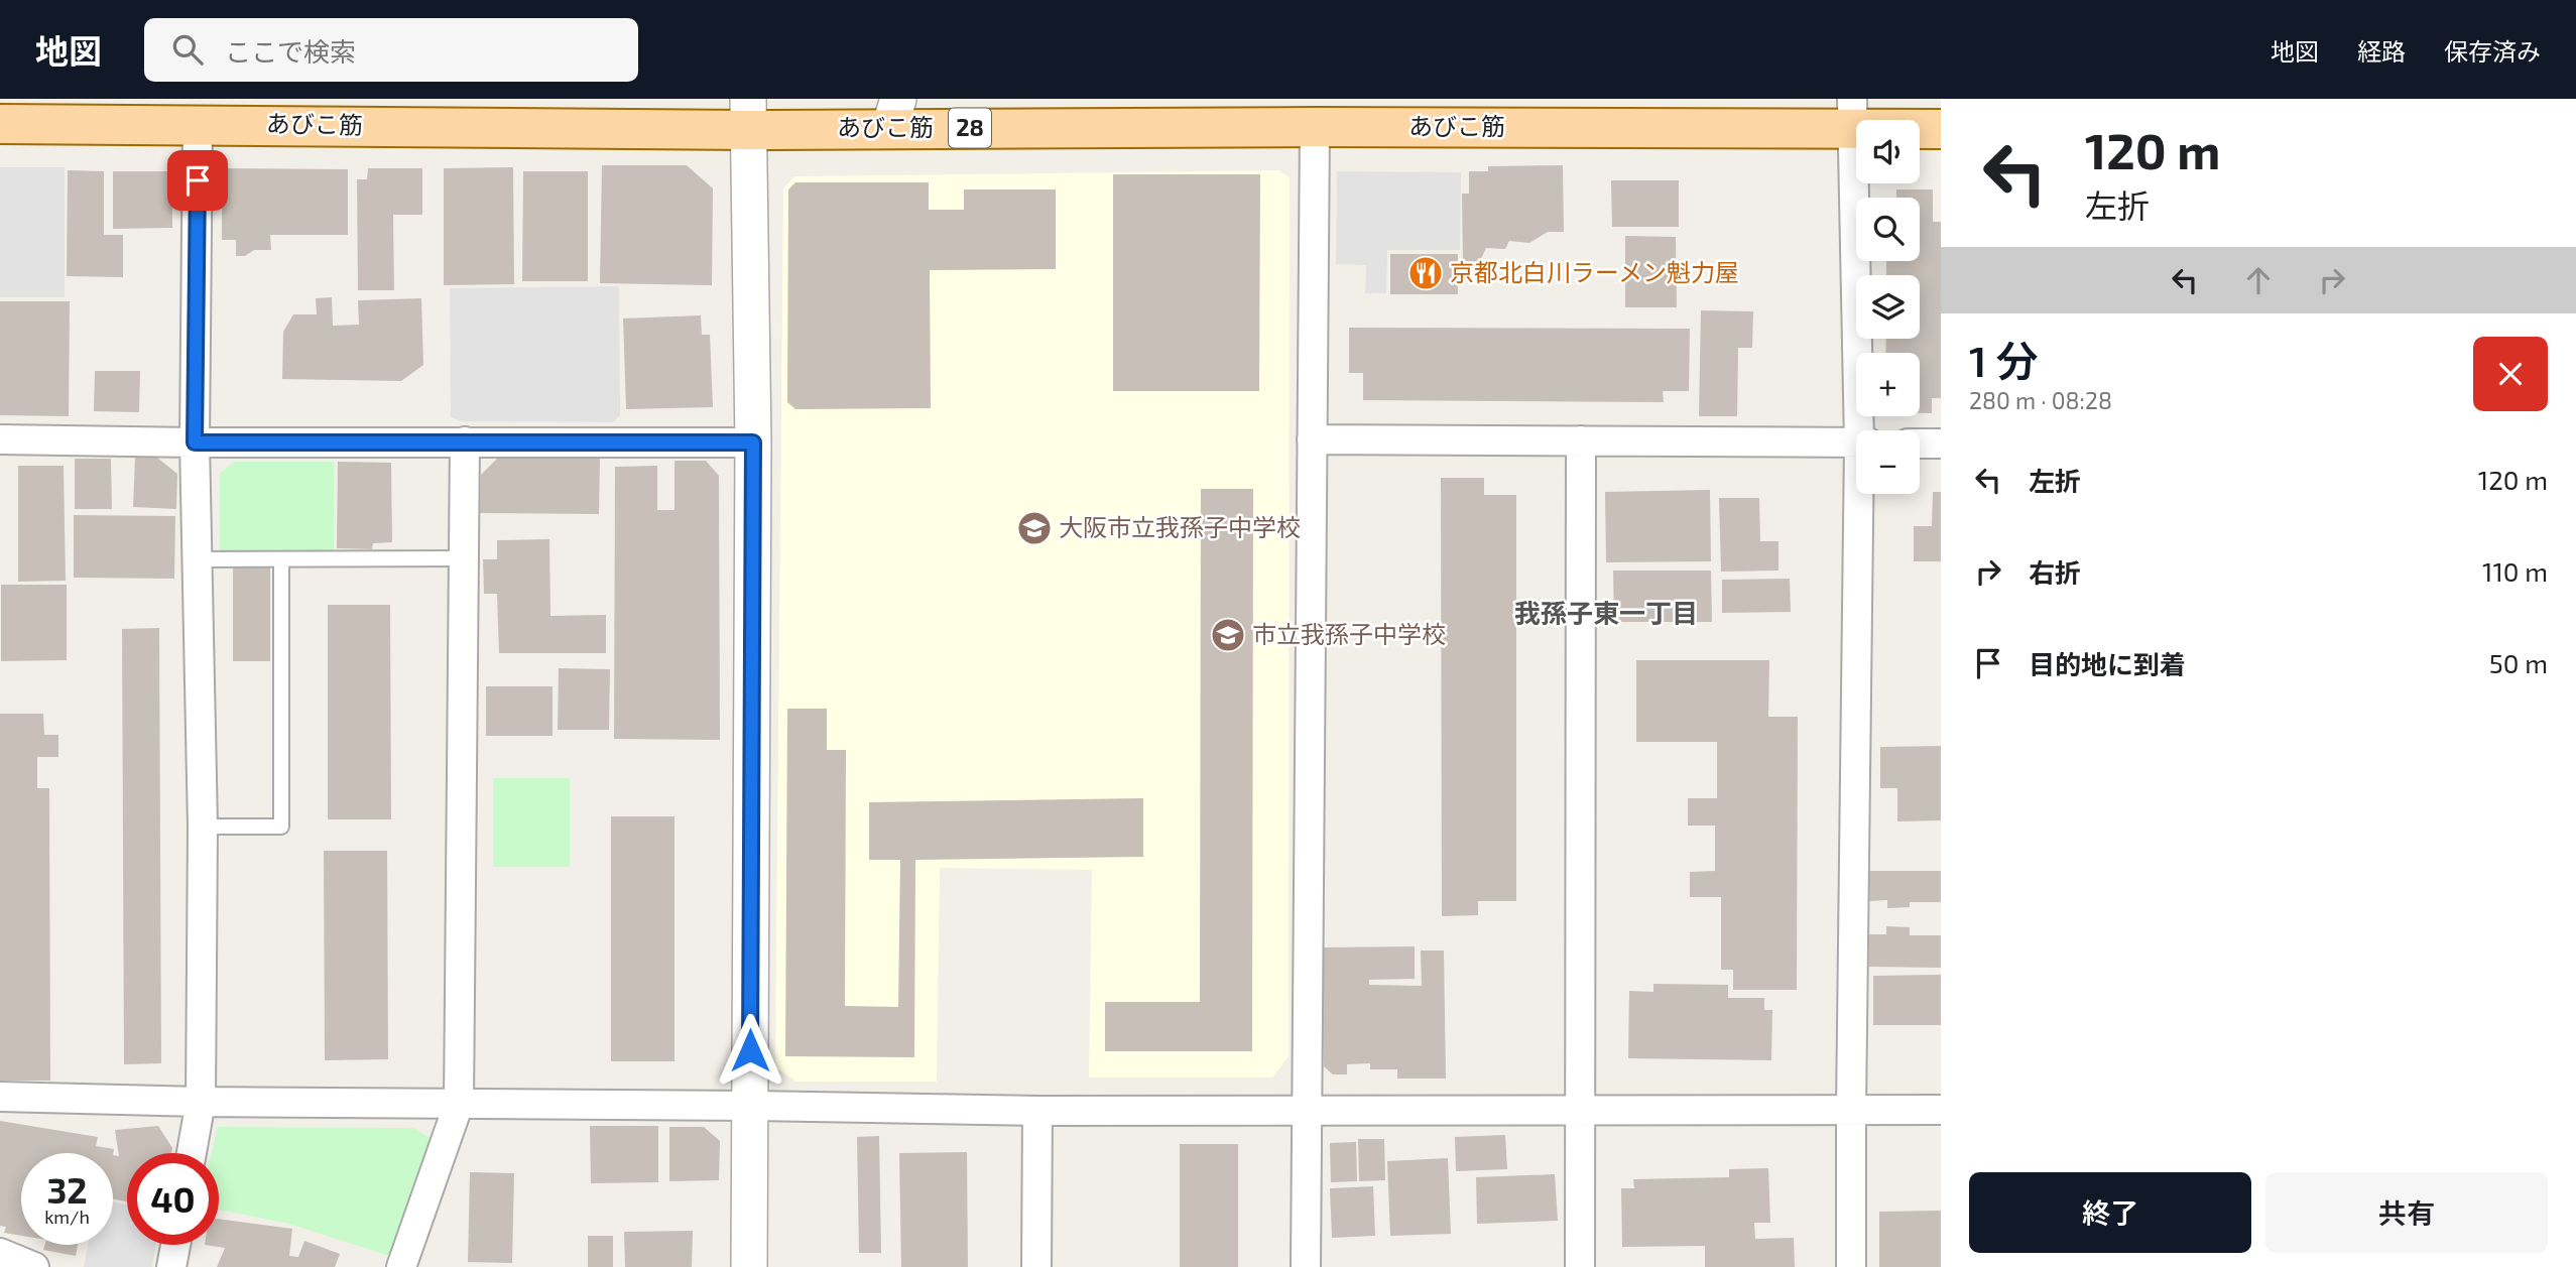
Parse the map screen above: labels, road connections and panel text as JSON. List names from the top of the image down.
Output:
{
  "streets": {
    "main road": ["あびこ筋", "28"]
  },
  "districts": ["我孫子東一丁目"],
  "places": {
    "restaurant": ["京都北白川ラーメン魁力屋"],
    "school or university": ["大阪市立我孫子中学校", "市立我孫子中学校"]
  },
  "page": {
    "header": "地図",
    "search": "ここで検索",
    "nav": ["地図", "経路", "保存済み"],
    "turn": ["120 m", "左折"],
    "map_buttons": ["+", "−"],
    "heading": ["1 分", "280 m · 08:28"],
    "list": [
      {
        "name": "左折",
        "value": "120 m"
      },
      {
        "name": "右折",
        "value": "110 m"
      },
      {
        "name": "目的地に到着",
        "value": "50 m"
      }
    ],
    "speed": "32 km/h",
    "limit": "40",
    "buttons": ["終了", "共有"]
  }
}
